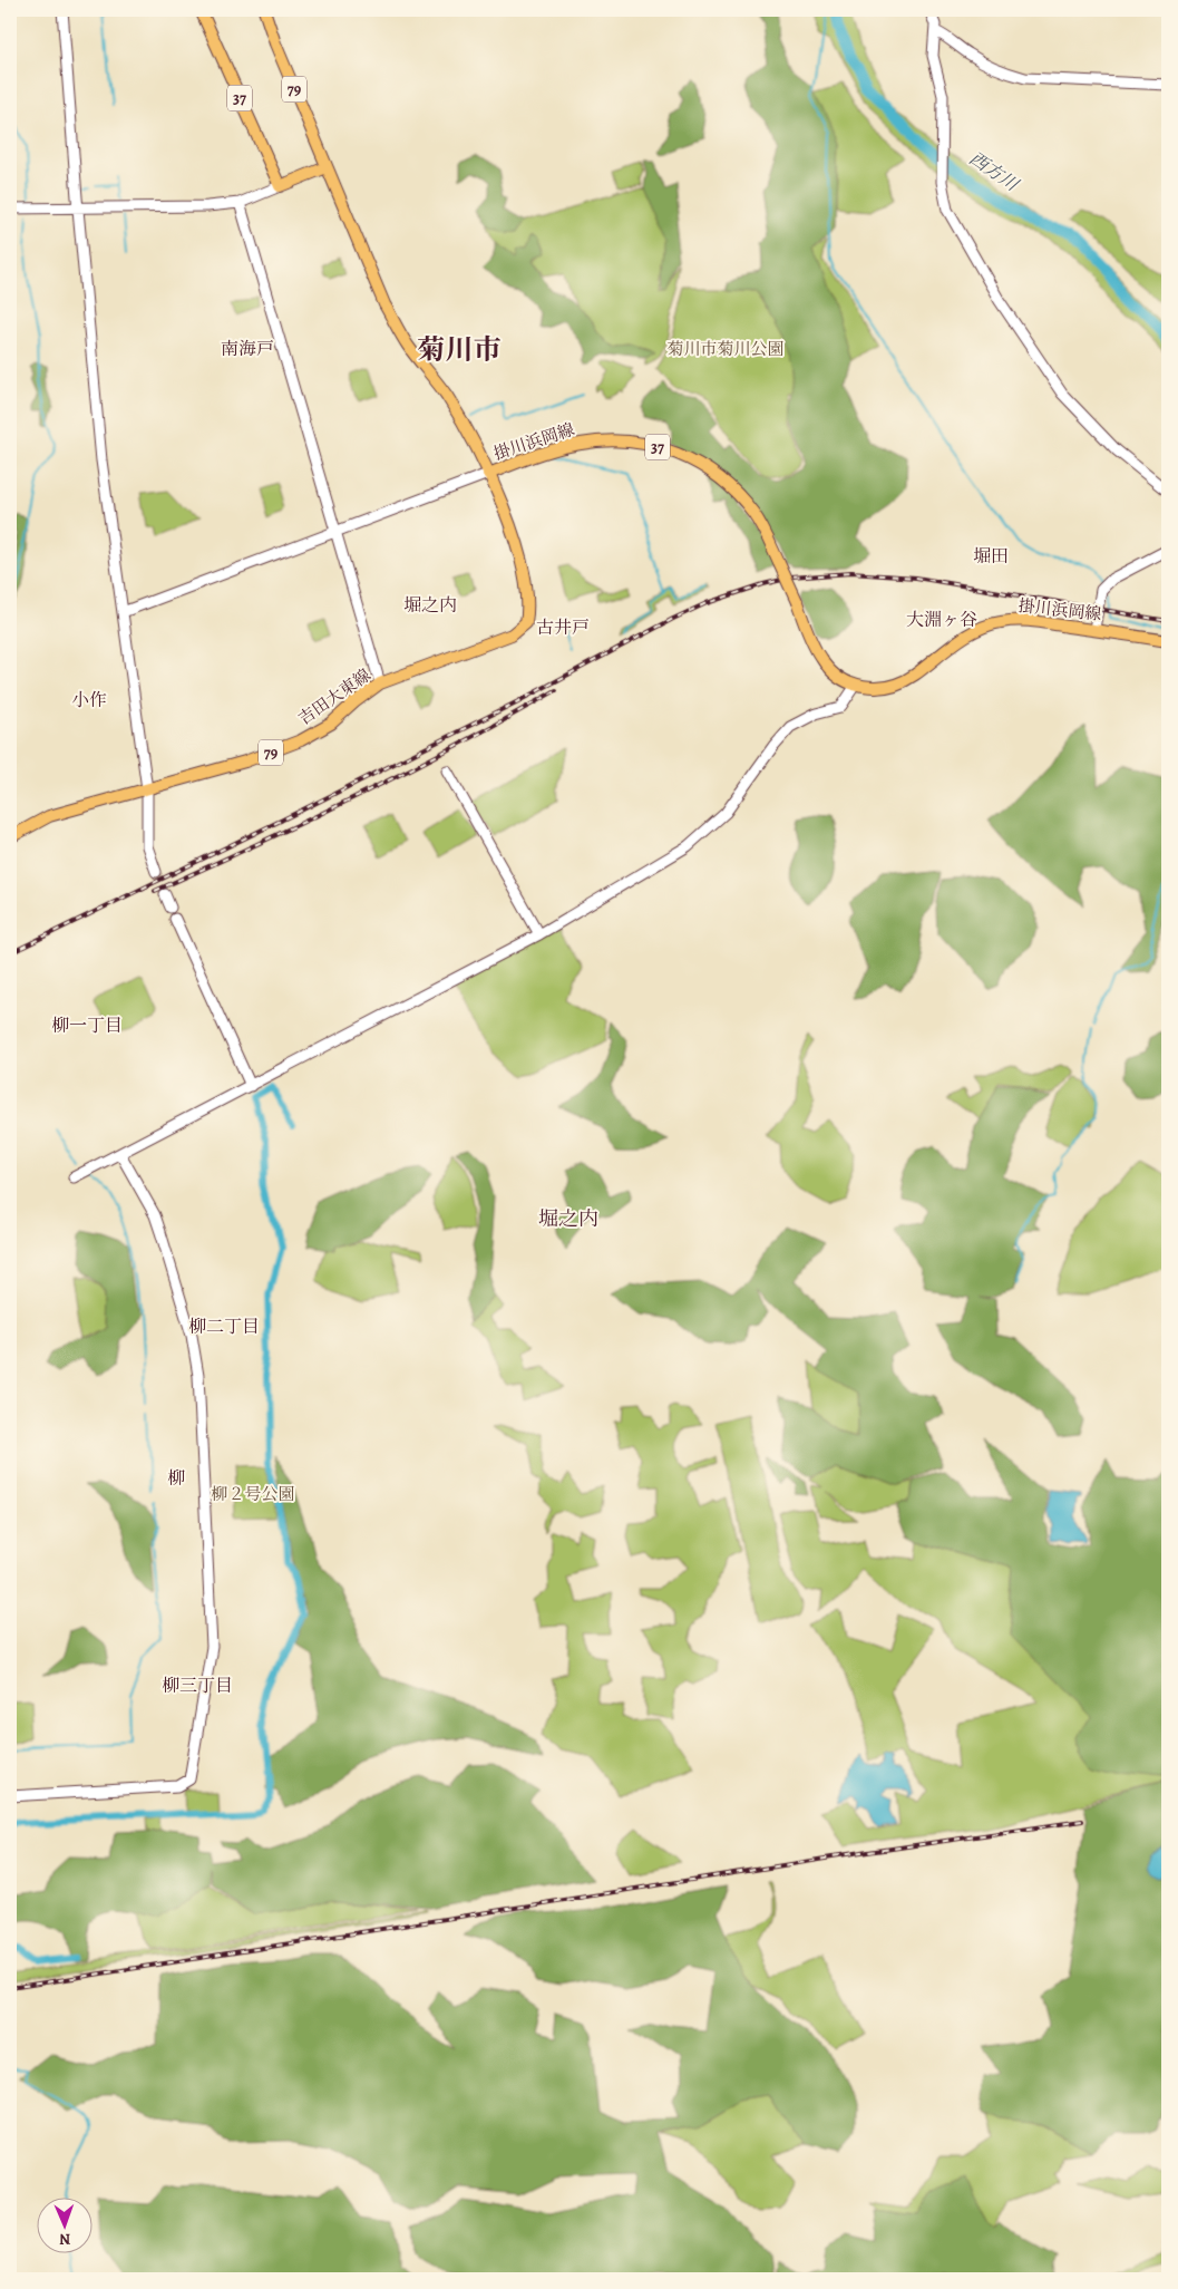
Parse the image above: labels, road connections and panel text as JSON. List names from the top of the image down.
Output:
{
  "streets": {
    "main road": [
      "79",
      "37",
      "掛川浜岡線",
      "吉田大東線"
    ]
  },
  "crossings": [
    ["79", "掛川浜岡線"],
    ["掛川浜岡線", "吉田大東線"]
  ],
  "districts": [
    "南海戸",
    "菊川市",
    "堀田",
    "堀之内",
    "大淵ヶ谷",
    "古井戸",
    "小作",
    "柳一丁目",
    "堀之内",
    "柳二丁目",
    "柳",
    "柳三丁目"
  ],
  "water": ["西方川"],
  "parks": ["菊川市菊川公園", "柳２号公園"],
  "north": "bottom"
}
